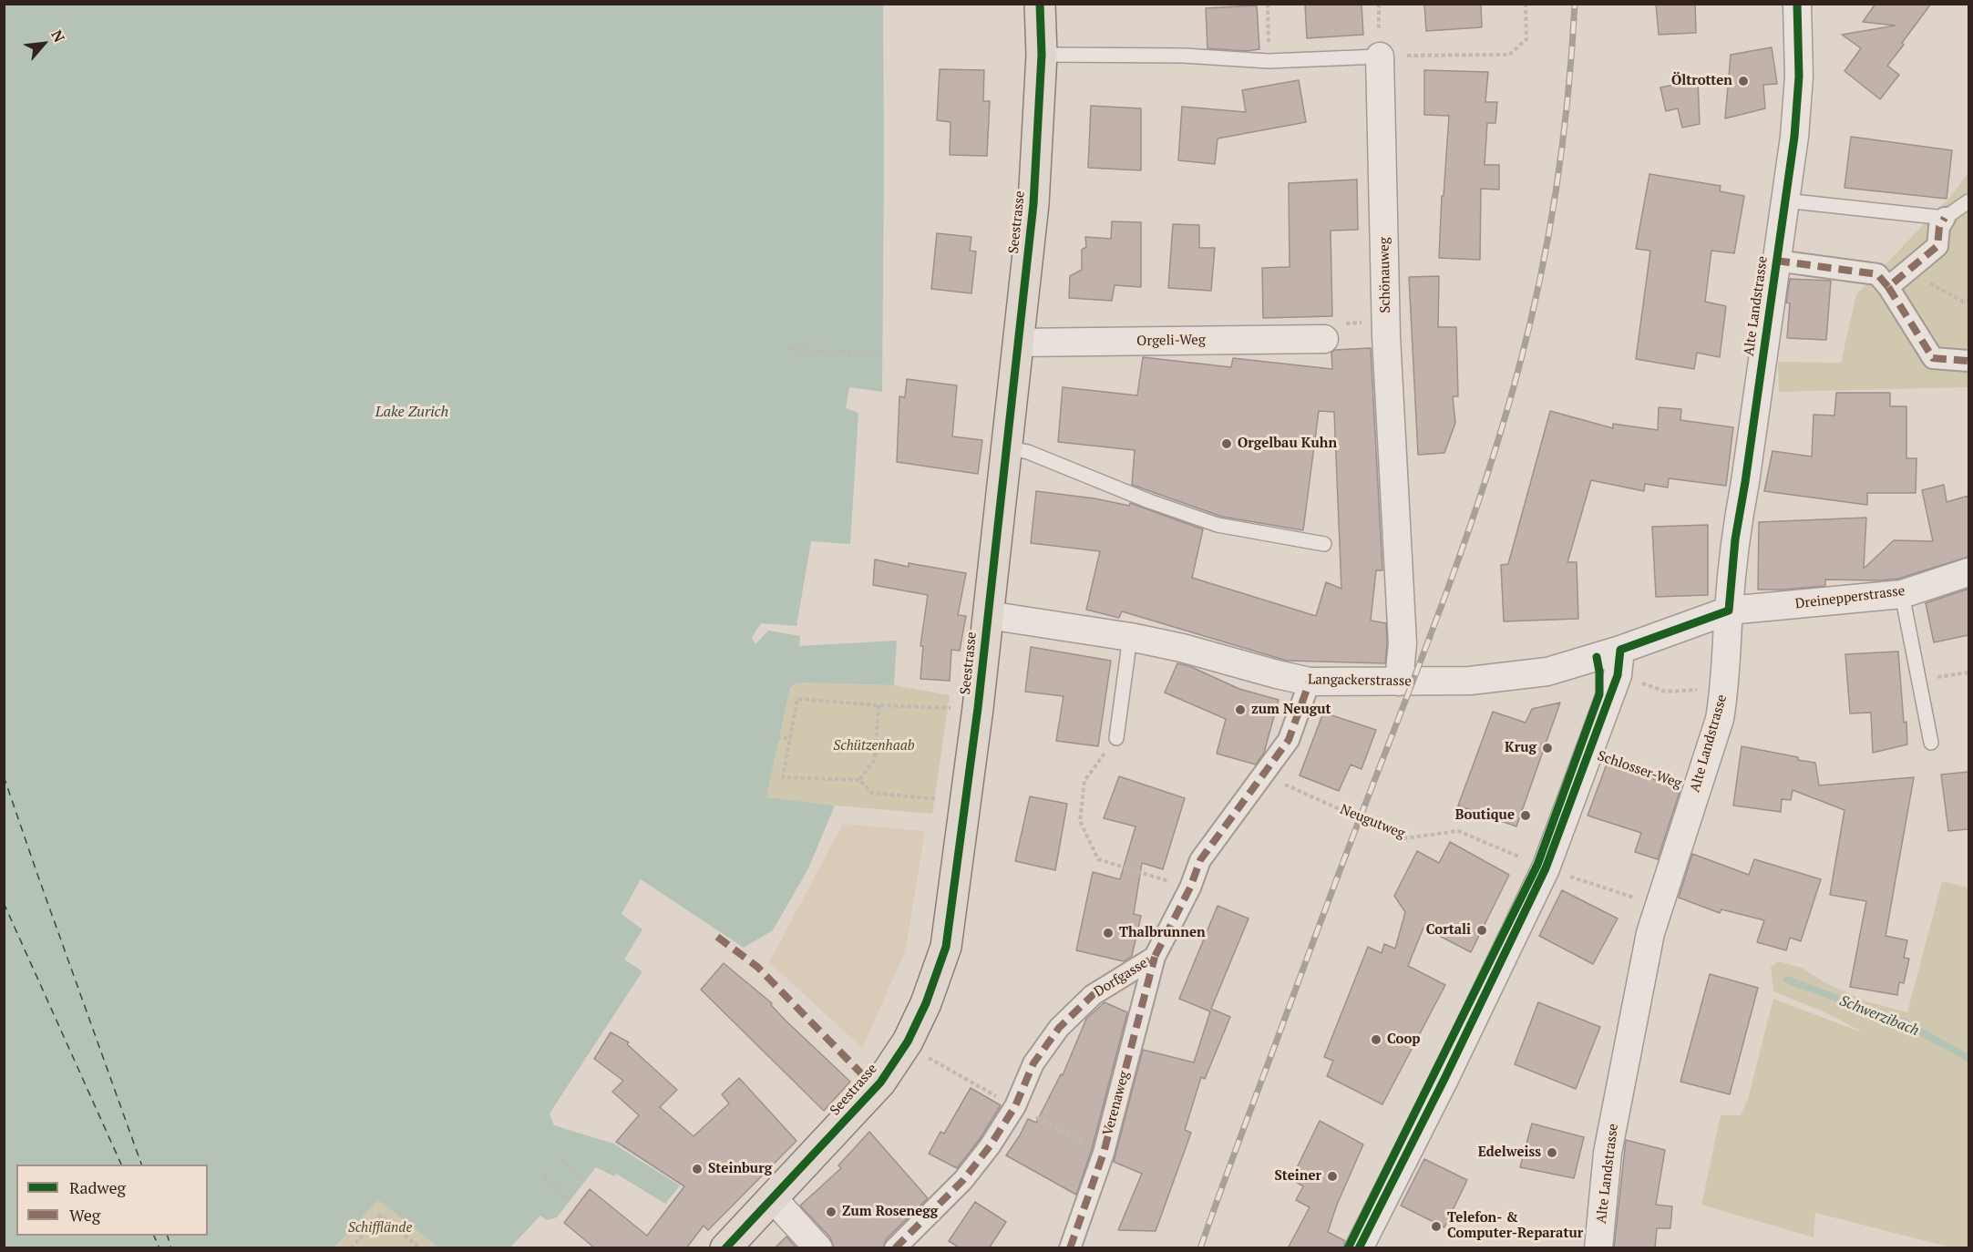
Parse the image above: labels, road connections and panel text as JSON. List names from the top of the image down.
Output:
{
  "streets": {
    "main road": ["Seestrasse"],
    "street": [
      "Schönauweg",
      "Alte Landstrasse",
      "Orgeli-Weg",
      "Dreinepperstrasse",
      "Langackerstrasse",
      "Dorfgasse",
      "Verenaweg"
    ],
    "path": ["Neugutweg"],
    "cycle path": ["Schlosser-Weg"]
  },
  "crossings": [
    ["Seestrasse", "Orgeli-Weg"],
    ["Seestrasse", "Langackerstrasse"],
    ["Schönauweg", "Langackerstrasse"],
    ["Alte Landstrasse", "Dreinepperstrasse"],
    ["Alte Landstrasse", "Langackerstrasse"],
    ["Dreinepperstrasse", "Langackerstrasse"],
    ["Langackerstrasse", "Dorfgasse"],
    ["Neugutweg", "Dorfgasse"],
    ["Dorfgasse", "Verenaweg"]
  ],
  "water": ["Lake Zurich", "Schwerzibach"],
  "parks": ["Schützenhaab", "Schifflände"],
  "places": [
    "Öltrotten",
    "Orgelbau Kuhn",
    "zum Neugut",
    "Krug",
    "Boutique",
    "Cortali",
    "Thalbrunnen",
    "Coop",
    "Edelweiss",
    "Steinburg",
    "Steiner",
    "Zum Rosenegg",
    "Telefon- & Computer-Reparatur"
  ],
  "legend": ["Radweg", "Weg"],
  "north": "top right"
}
